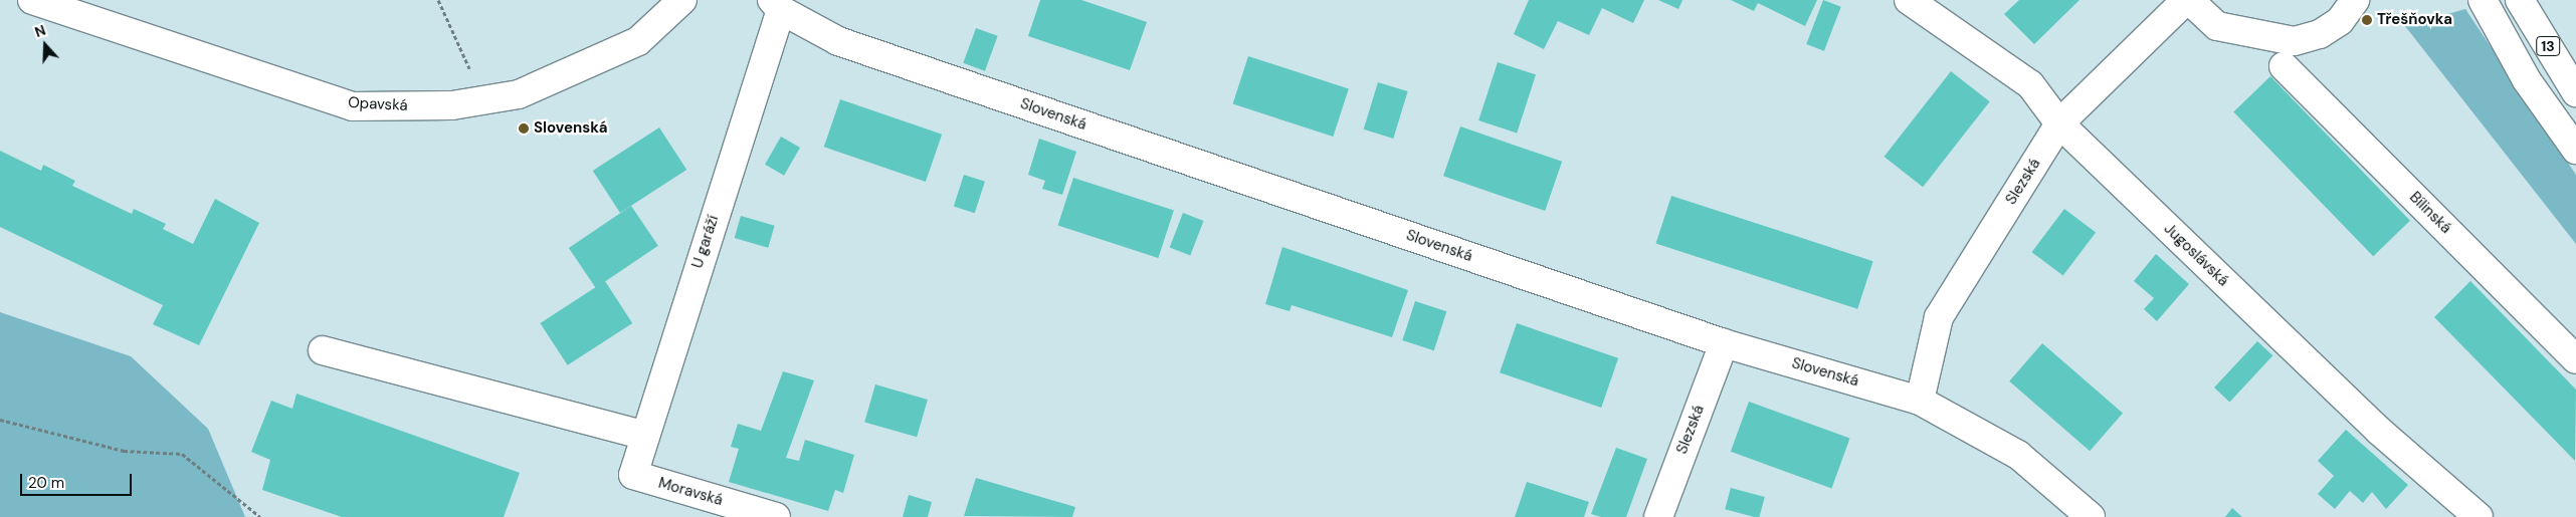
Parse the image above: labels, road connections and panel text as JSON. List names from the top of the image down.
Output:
{
  "streets": {
    "main road": [
      "13",
      "Opavská",
      "Slovenská",
      "Slezská",
      "Bílinská",
      "U garáží",
      "Jugoslávská",
      "Moravská"
    ]
  },
  "crossings": [
    ["Slovenská", "Slezská"],
    ["Slovenská", "U garáží"],
    ["Slezská", "Jugoslávská"],
    ["U garáží", "Moravská"]
  ],
  "places": ["Třešňovka", "Slovenská"],
  "scale_bar": "20 m",
  "north": "top"
}
